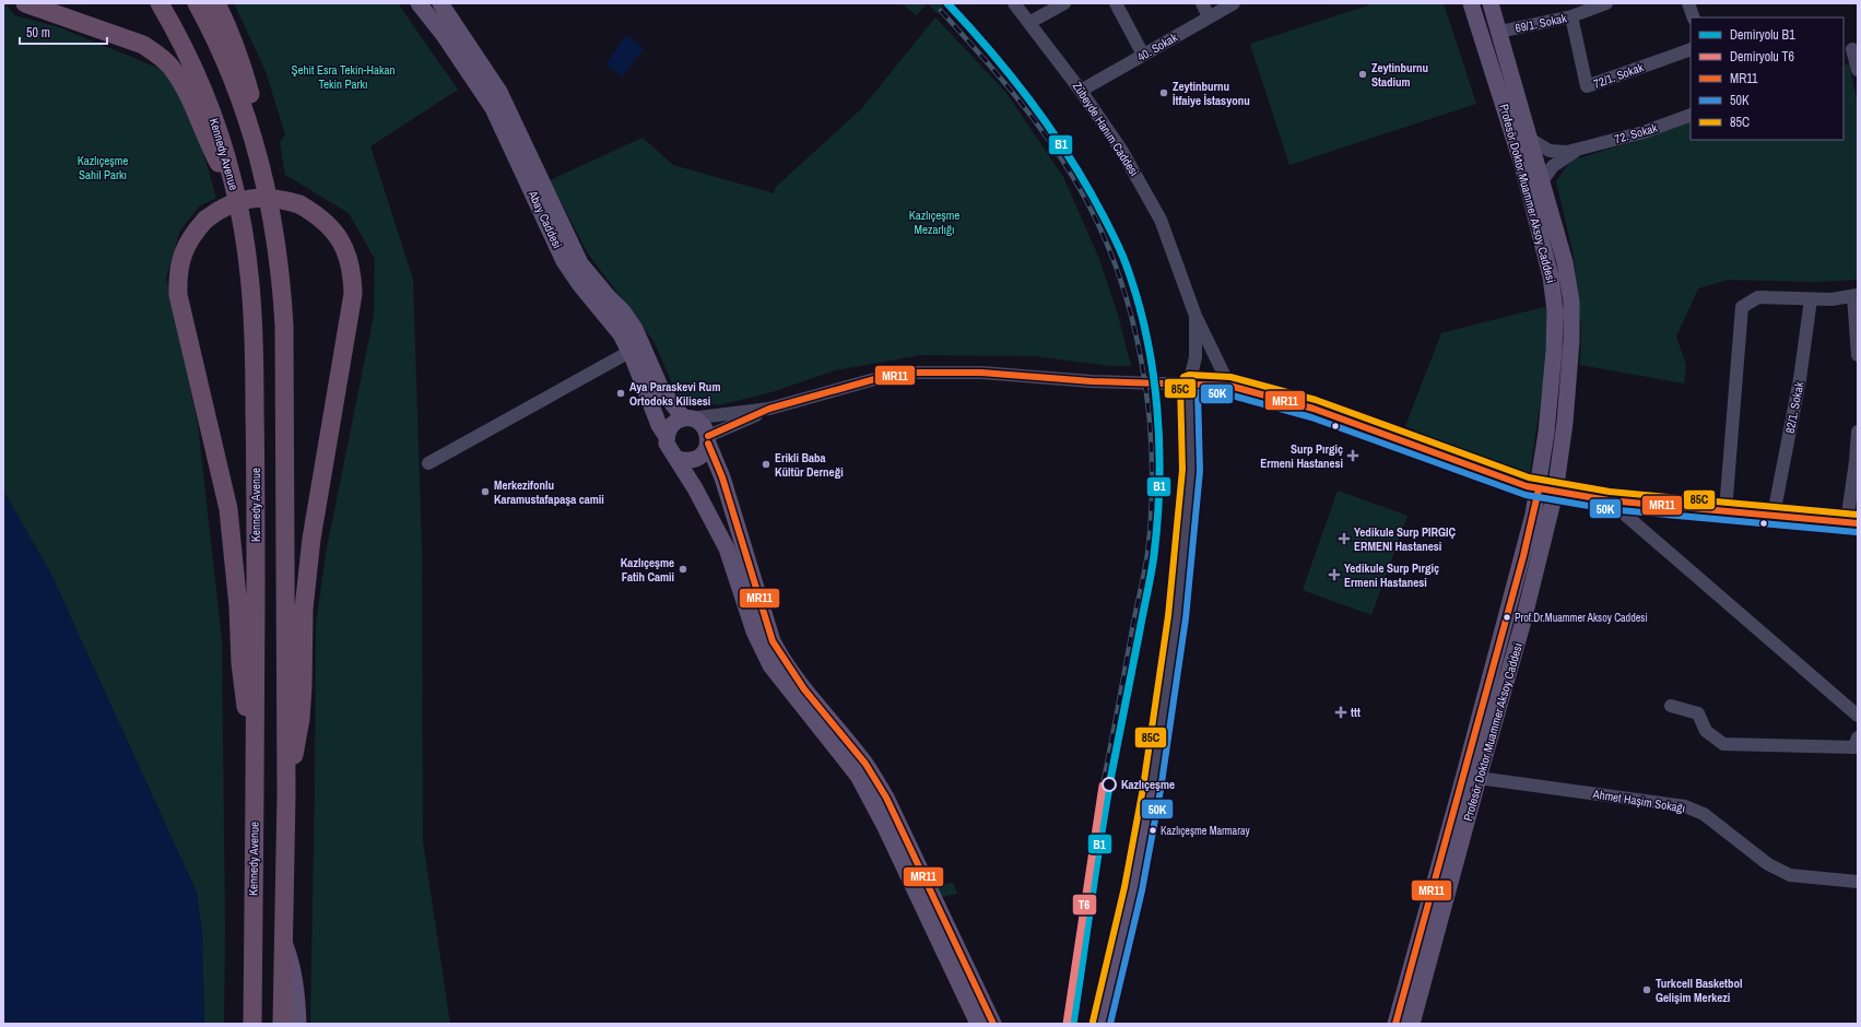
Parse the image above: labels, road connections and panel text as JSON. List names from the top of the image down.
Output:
{
  "streets": {
    "highway": ["Kennedy Avenue"],
    "main road": ["Profesör Doktor Muammer Aksoy Caddesi", "Abay Caddesi"],
    "street": [
      "69/1. Sokak",
      "40. Sokak",
      "72/1. Sokak",
      "Zübeyde Hanım Caddesi",
      "72. Sokak",
      "82/1. Sokak",
      "Ahmet Haşim Sokağı"
    ]
  },
  "crossings": [
    ["69/1. Sokak", "72/1. Sokak"],
    ["69/1. Sokak", "Profesör Doktor Muammer Aksoy Caddesi"],
    ["40. Sokak", "Zübeyde Hanım Caddesi"],
    ["Profesör Doktor Muammer Aksoy Caddesi", "Ahmet Haşim Sokağı"]
  ],
  "parks": ["Şehit Esra Tekin-Hakan Tekin Parkı", "Kazlıçeşme Sahil Parkı", "Kazlıçeşme Mezarlığı"],
  "places": {
    "other": [
      "Zeytinburnu Stadium",
      "Zeytinburnu İtfaiye İstasyonu",
      "Aya Paraskevi Rum Ortodoks Kilisesi",
      "Erikli Baba Kültür Derneği",
      "Merkezifonlu Karamustafapaşa camii",
      "Kazlıçeşme Fatih Camii",
      "Prof.Dr.Muammer Aksoy Caddesi",
      "Kazlıçeşme",
      "Kazlıçeşme Marmaray",
      "Turkcell Basketbol Gelişim Merkezi"
    ],
    "health": [
      "Surp Pırgiç Ermeni Hastanesi",
      "Yedikule Surp PIRGIÇ ERMENI Hastanesi",
      "Yedikule Surp Pırgiç Ermeni Hastanesi",
      "ttt"
    ]
  },
  "lines": [
    "rail line B1",
    "transit line MR11",
    "transit line 85C",
    "transit line 50K",
    "rail line T6"
  ],
  "legend": [
    "Demiryolu B1",
    "Demiryolu T6",
    "MR11",
    "50K",
    "85C"
  ],
  "scale_bar": "50 m"
}
